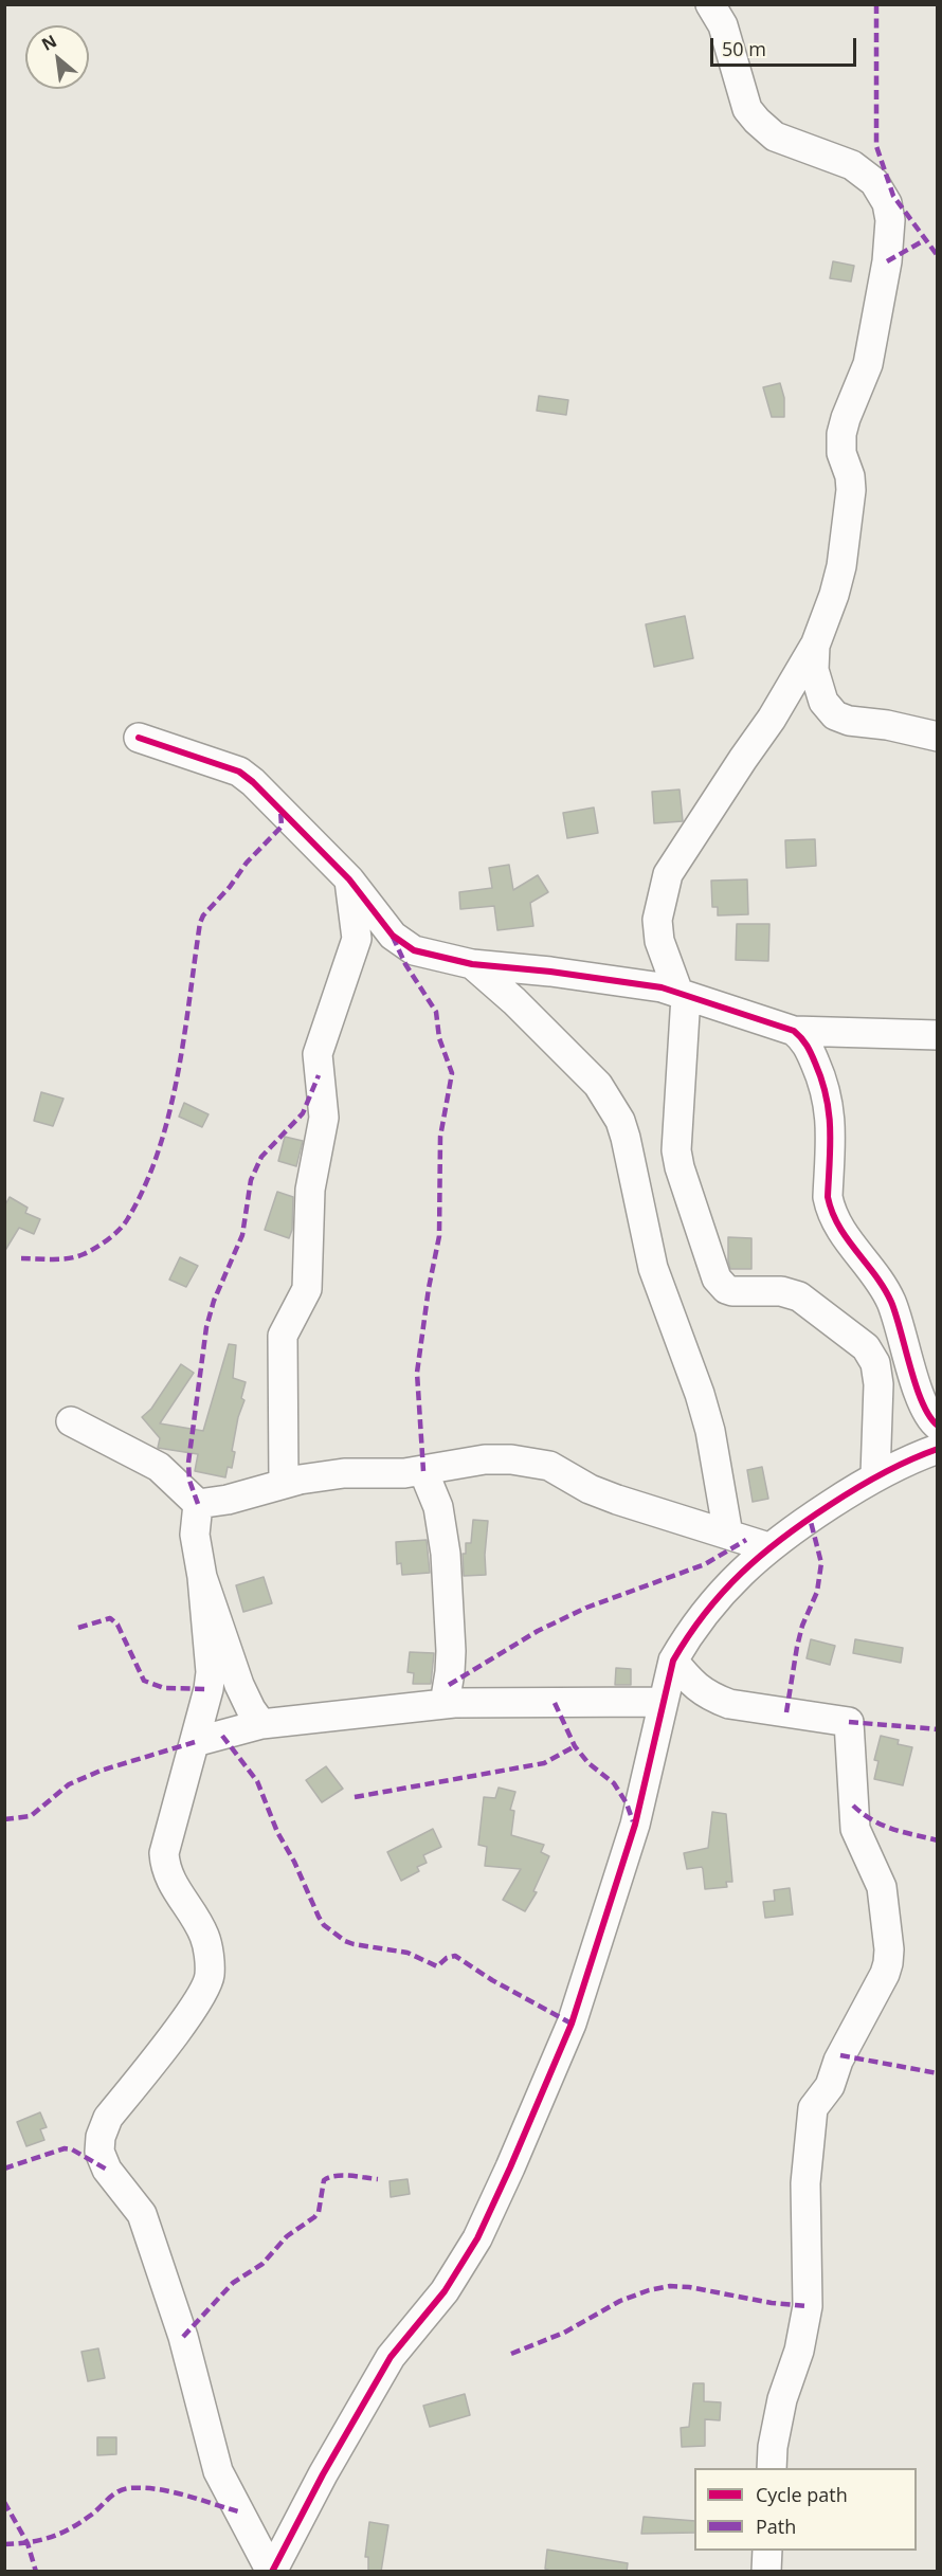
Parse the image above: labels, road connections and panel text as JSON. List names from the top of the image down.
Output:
{
  "legend": ["Cycle path", "Path"],
  "scale_bar": "50 m",
  "north": "top left"
}
